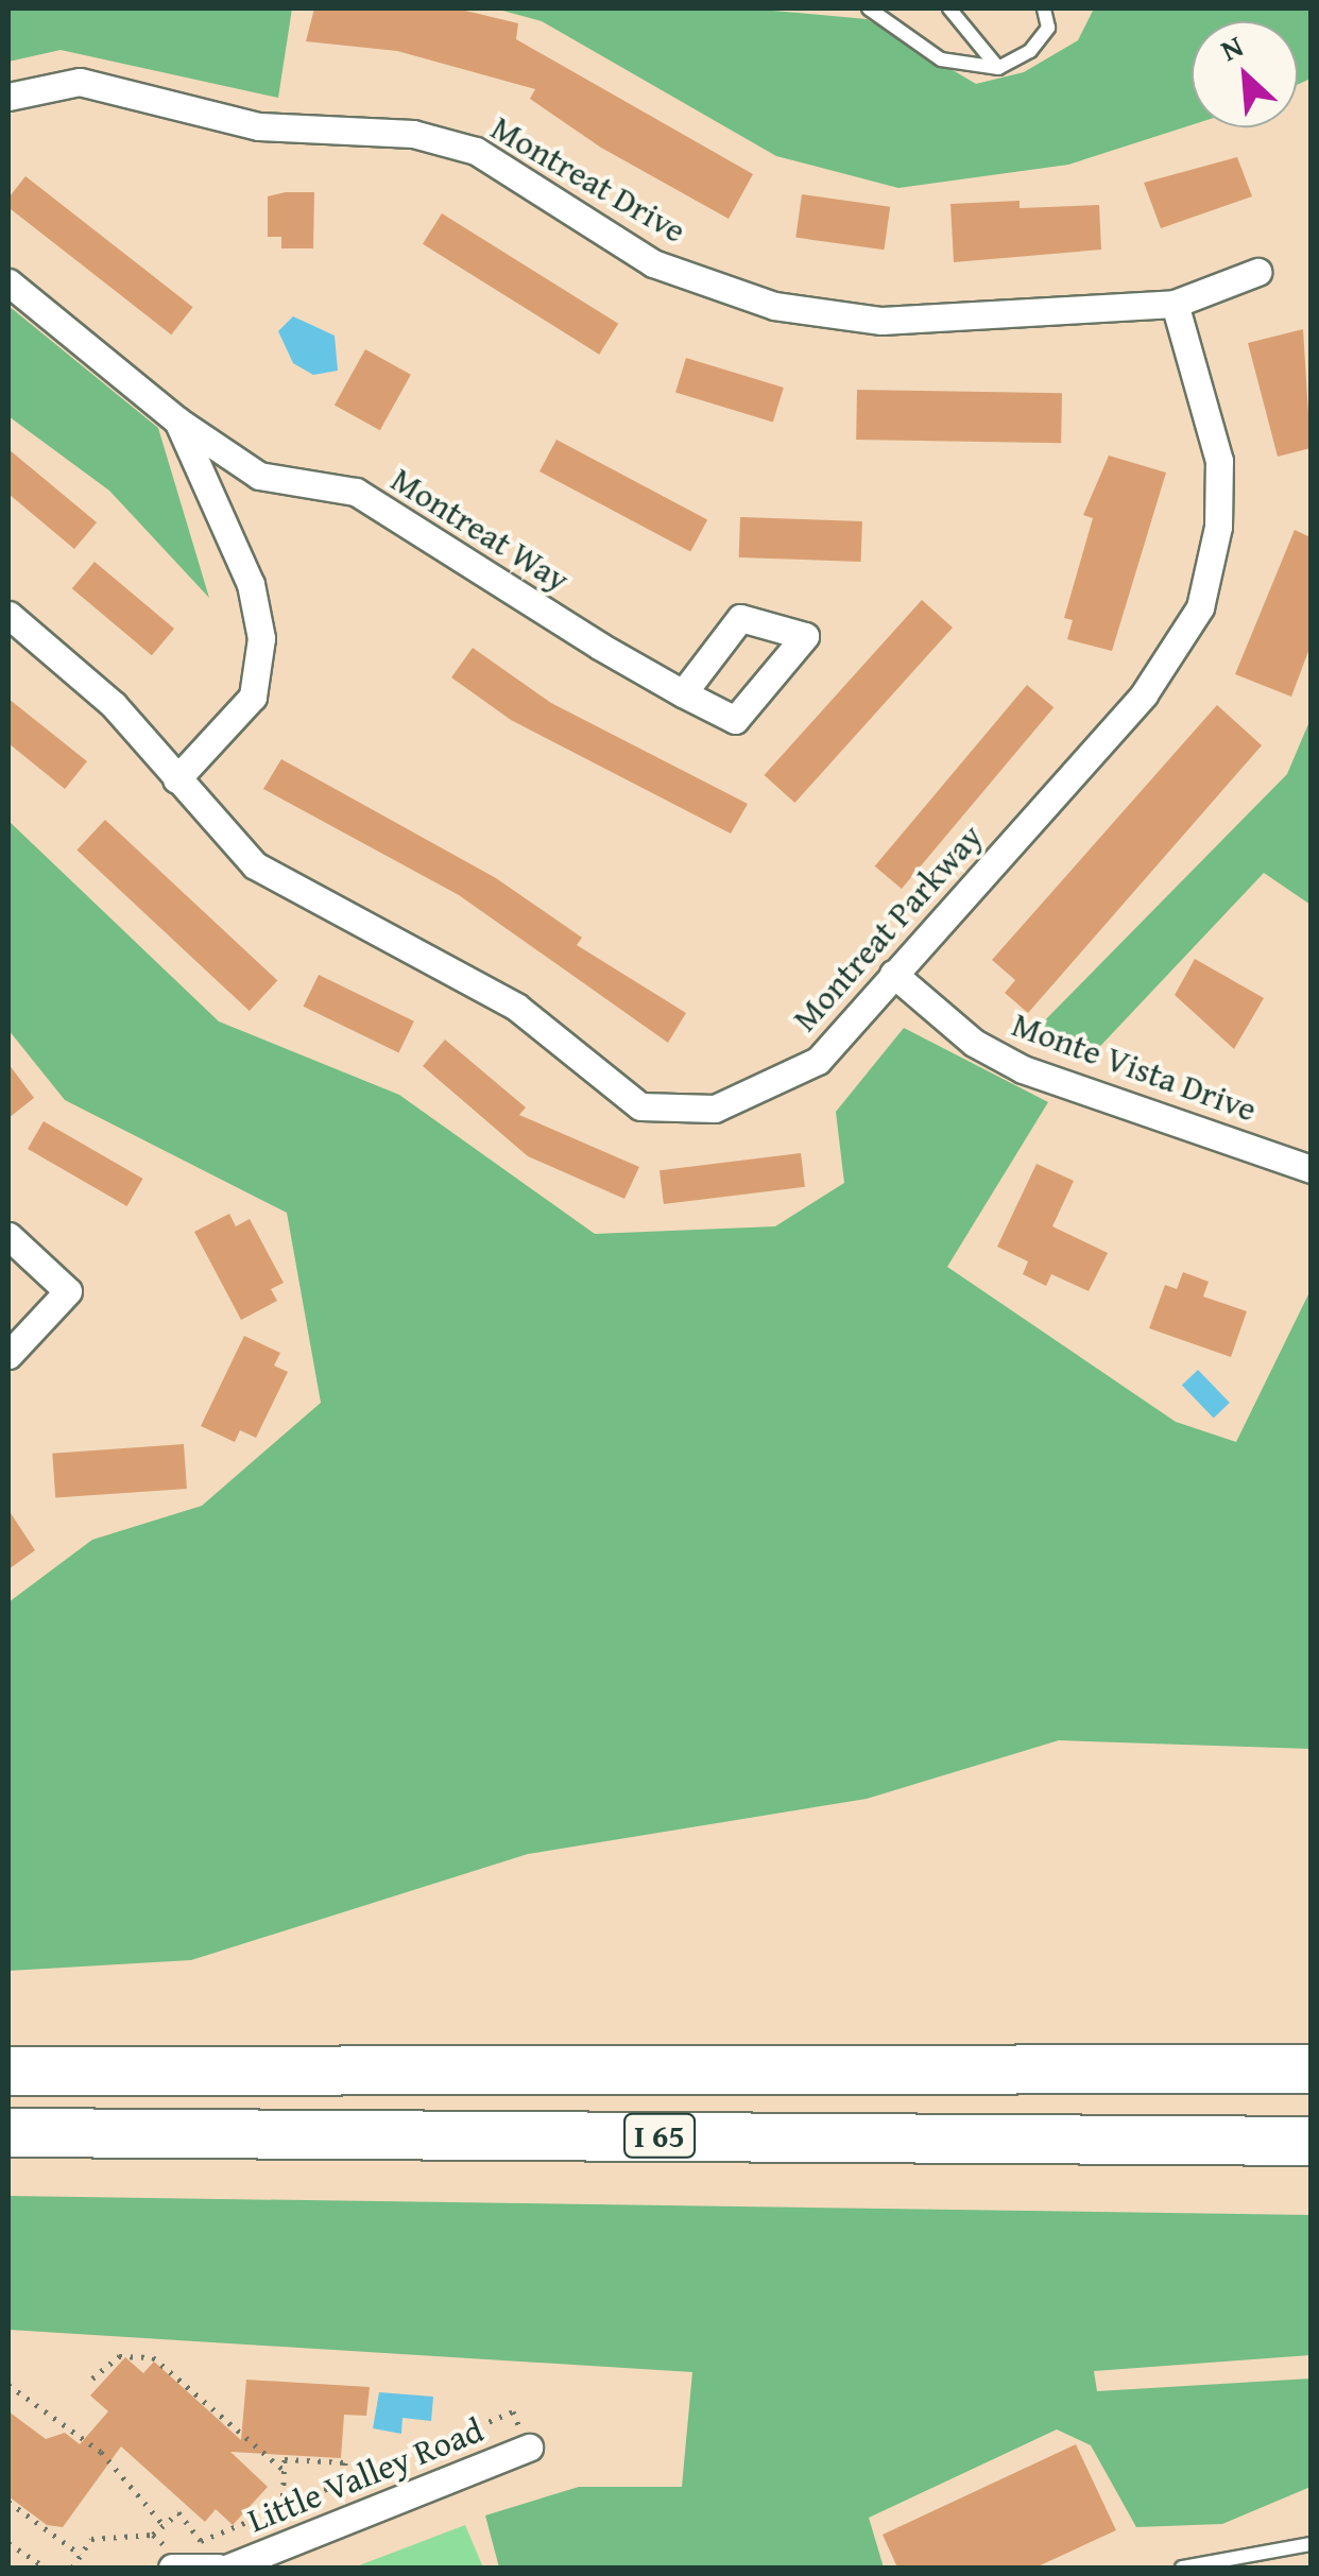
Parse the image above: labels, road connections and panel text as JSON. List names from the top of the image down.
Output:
{
  "streets": {
    "highway": ["I 65"],
    "street": [
      "Montreat Drive",
      "Montreat Way",
      "Montreat Parkway",
      "Monte Vista Drive",
      "Little Valley Road"
    ]
  },
  "crossings": [
    ["Montreat Drive", "Montreat Parkway"],
    ["Montreat Way", "Montreat Parkway"],
    ["Montreat Parkway", "Monte Vista Drive"]
  ],
  "north": "top left"
}
